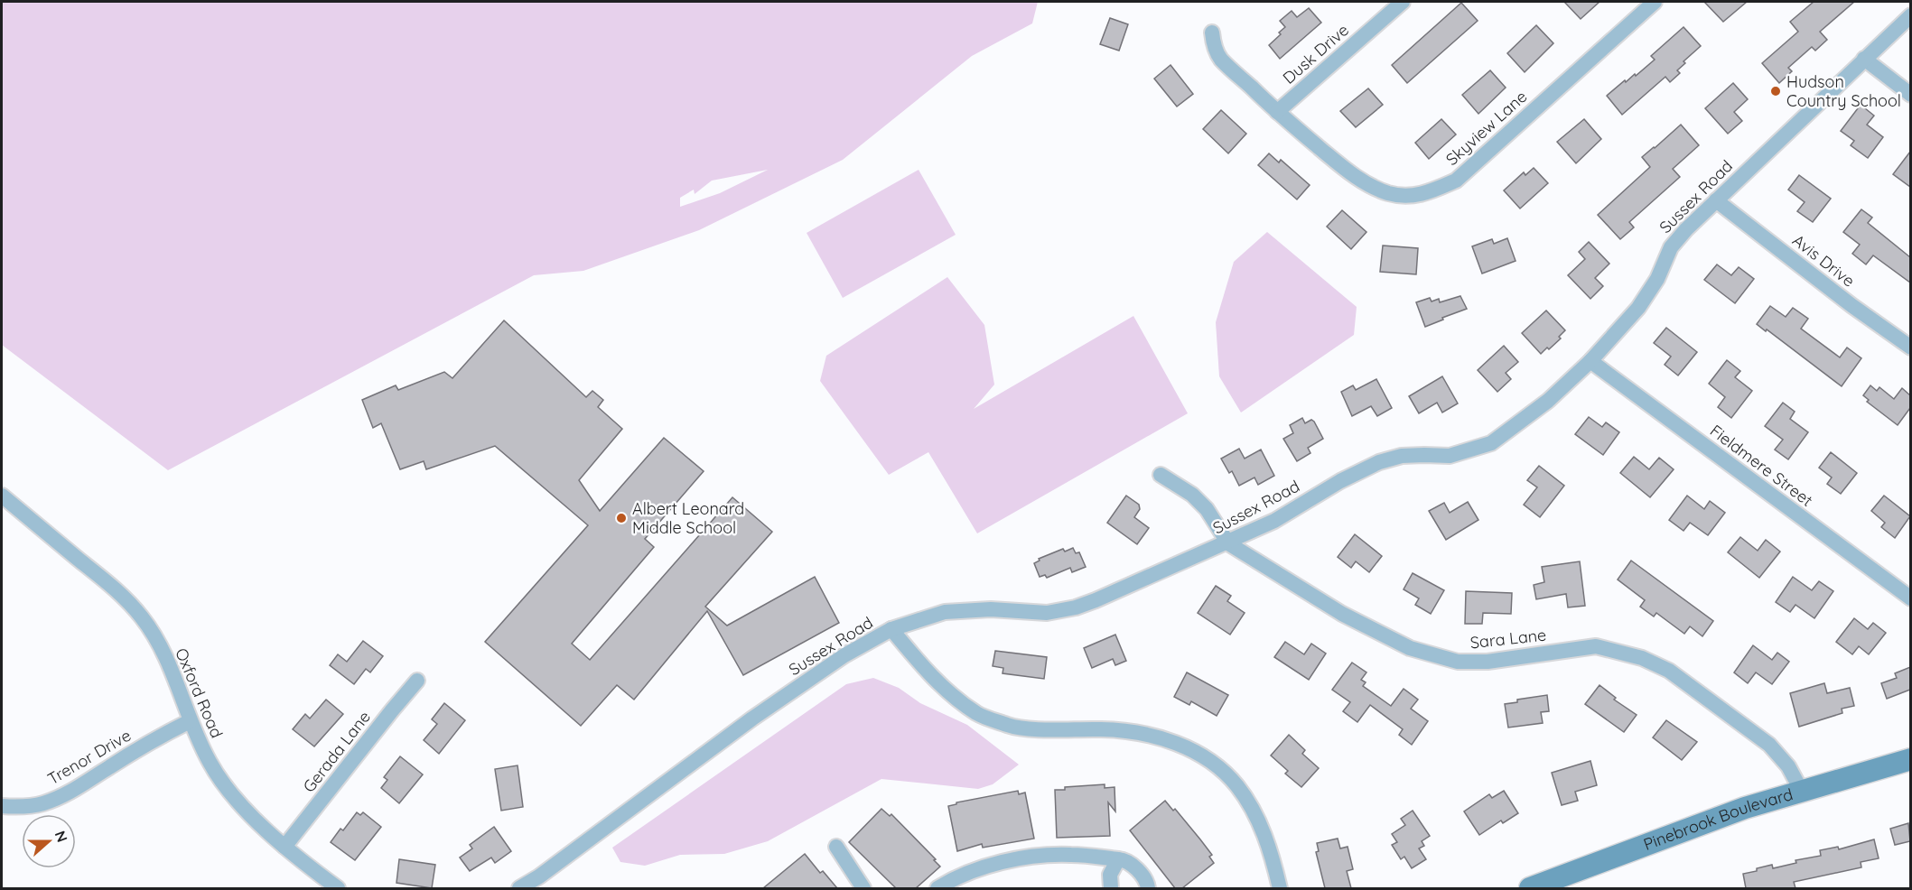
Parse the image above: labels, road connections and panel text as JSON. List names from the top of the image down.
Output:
{
  "streets": {
    "street": [
      "Dusk Drive",
      "Skyview Lane",
      "Sussex Road",
      "Avis Drive",
      "Fieldmere Street",
      "Sara Lane",
      "Oxford Road",
      "Gerada Lane",
      "Trenor Drive",
      "Pinebrook Boulevard"
    ]
  },
  "crossings": [
    ["Dusk Drive", "Skyview Lane"],
    ["Sussex Road", "Avis Drive"],
    ["Sussex Road", "Fieldmere Street"],
    ["Sussex Road", "Sara Lane"],
    ["Sara Lane", "Pinebrook Boulevard"],
    ["Oxford Road", "Gerada Lane"],
    ["Oxford Road", "Trenor Drive"]
  ],
  "places": ["Hudson Country School", "Albert Leonard Middle School"],
  "north": "right"
}
